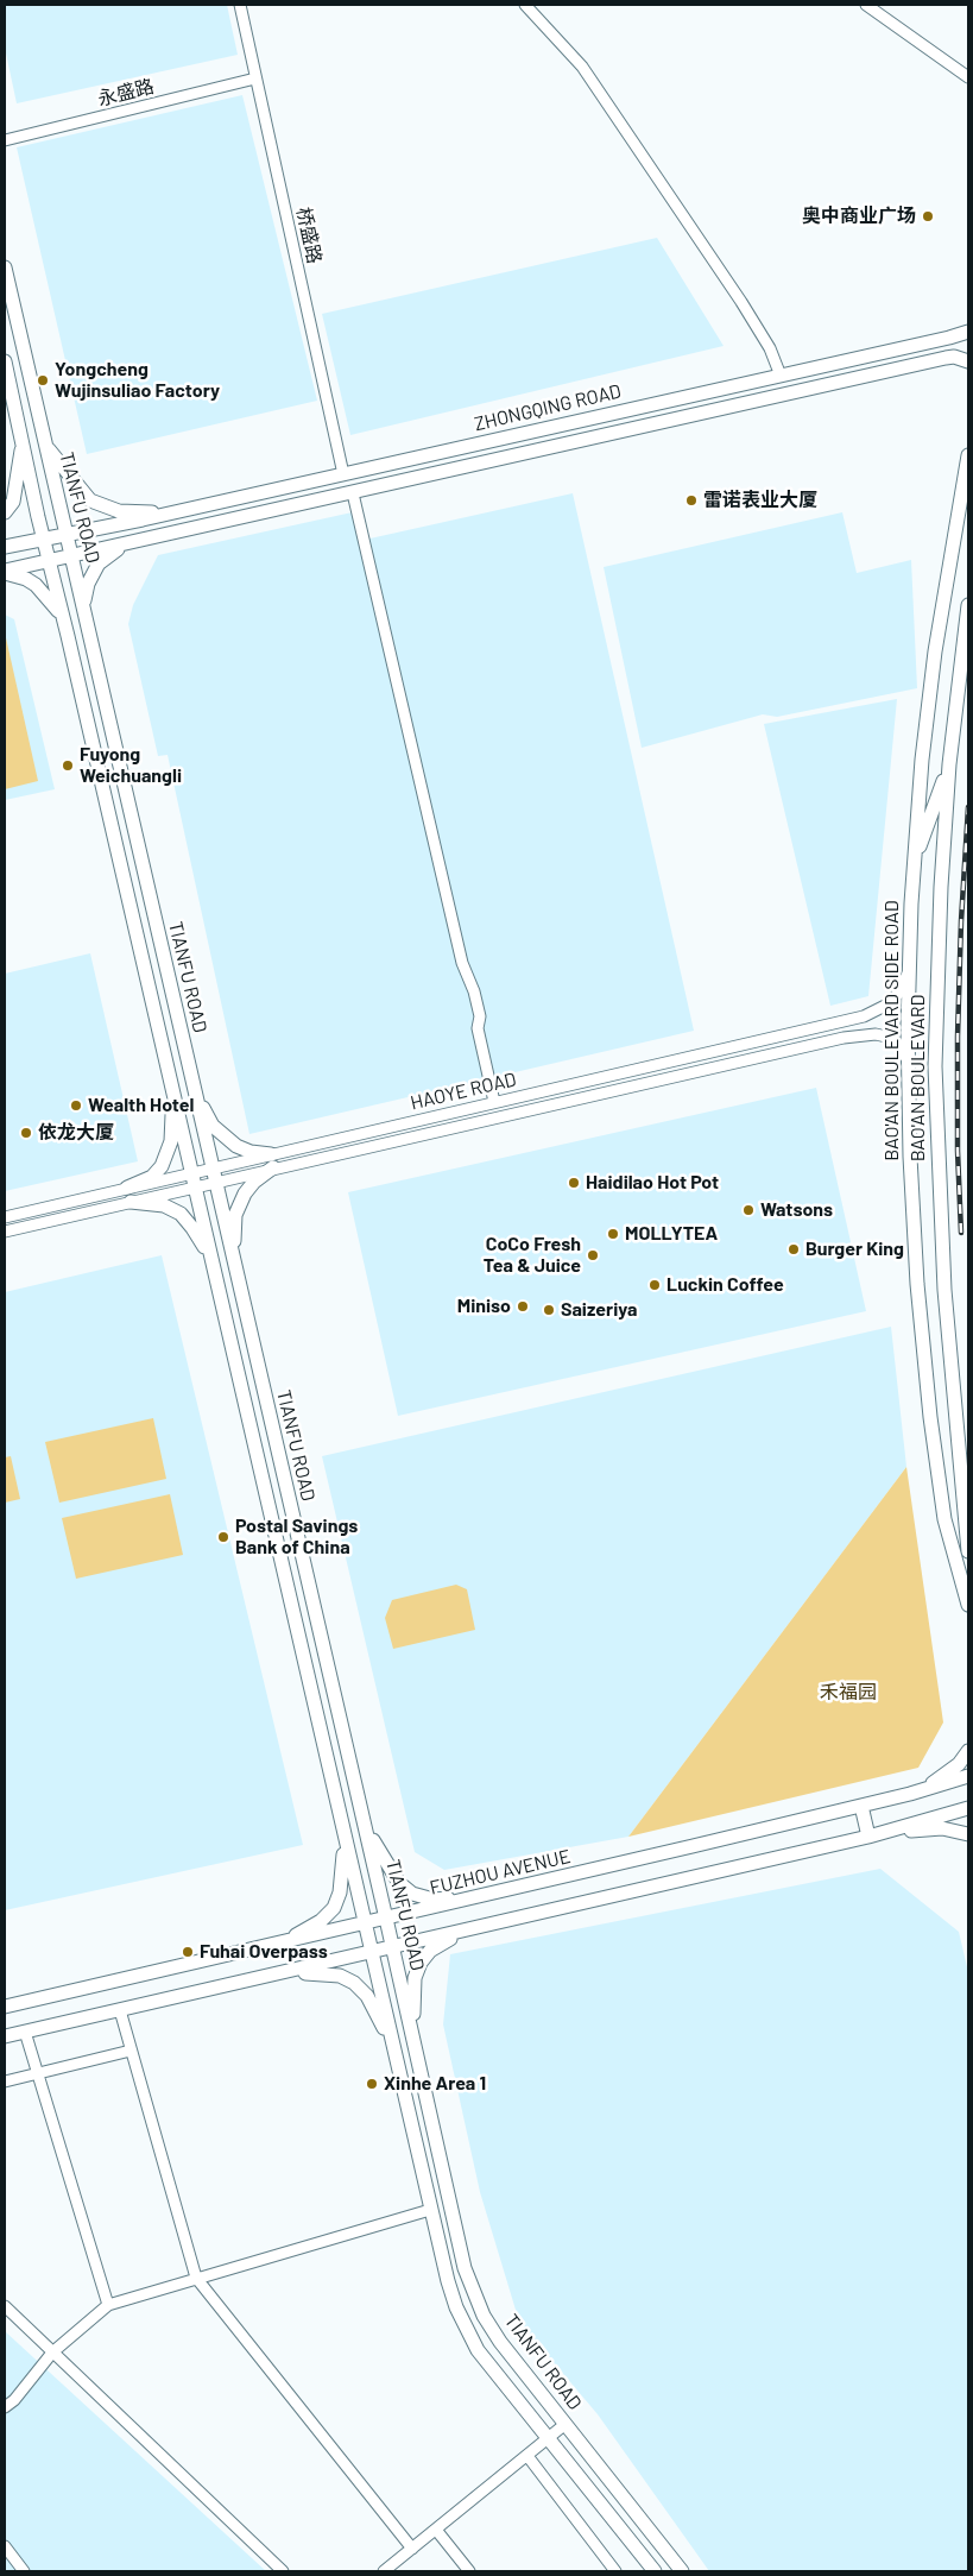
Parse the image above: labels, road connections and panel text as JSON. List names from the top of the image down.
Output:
{
  "streets": {
    "main road": [
      "ZHONGQING ROAD",
      "TIANFU ROAD",
      "BAO'AN BOULEVARD SIDE ROAD",
      "BAO'AN BOULEVARD",
      "FUZHOU AVENUE"
    ],
    "street": ["永盛路", "桥盛路", "HAOYE ROAD"]
  },
  "crossings": [
    ["永盛路", "桥盛路"],
    ["桥盛路", "ZHONGQING ROAD"],
    ["ZHONGQING ROAD", "TIANFU ROAD"],
    ["TIANFU ROAD", "HAOYE ROAD"],
    ["TIANFU ROAD", "FUZHOU AVENUE"],
    ["BAO'AN BOULEVARD SIDE ROAD", "HAOYE ROAD"]
  ],
  "parks": ["禾福园"],
  "places": [
    "奥中商业广场",
    "Yongcheng Wujinsuliao Factory",
    "雷诺表业大厦",
    "Fuyong Weichuangli",
    "Wealth Hotel",
    "依龙大厦",
    "Haidilao Hot Pot",
    "Watsons",
    "MOLLYTEA",
    "Burger King",
    "CoCo Fresh Tea & Juice",
    "Luckin Coffee",
    "Miniso",
    "Saizeriya",
    "Postal Savings Bank of China",
    "Fuhai Overpass",
    "Xinhe Area 1"
  ]
}
